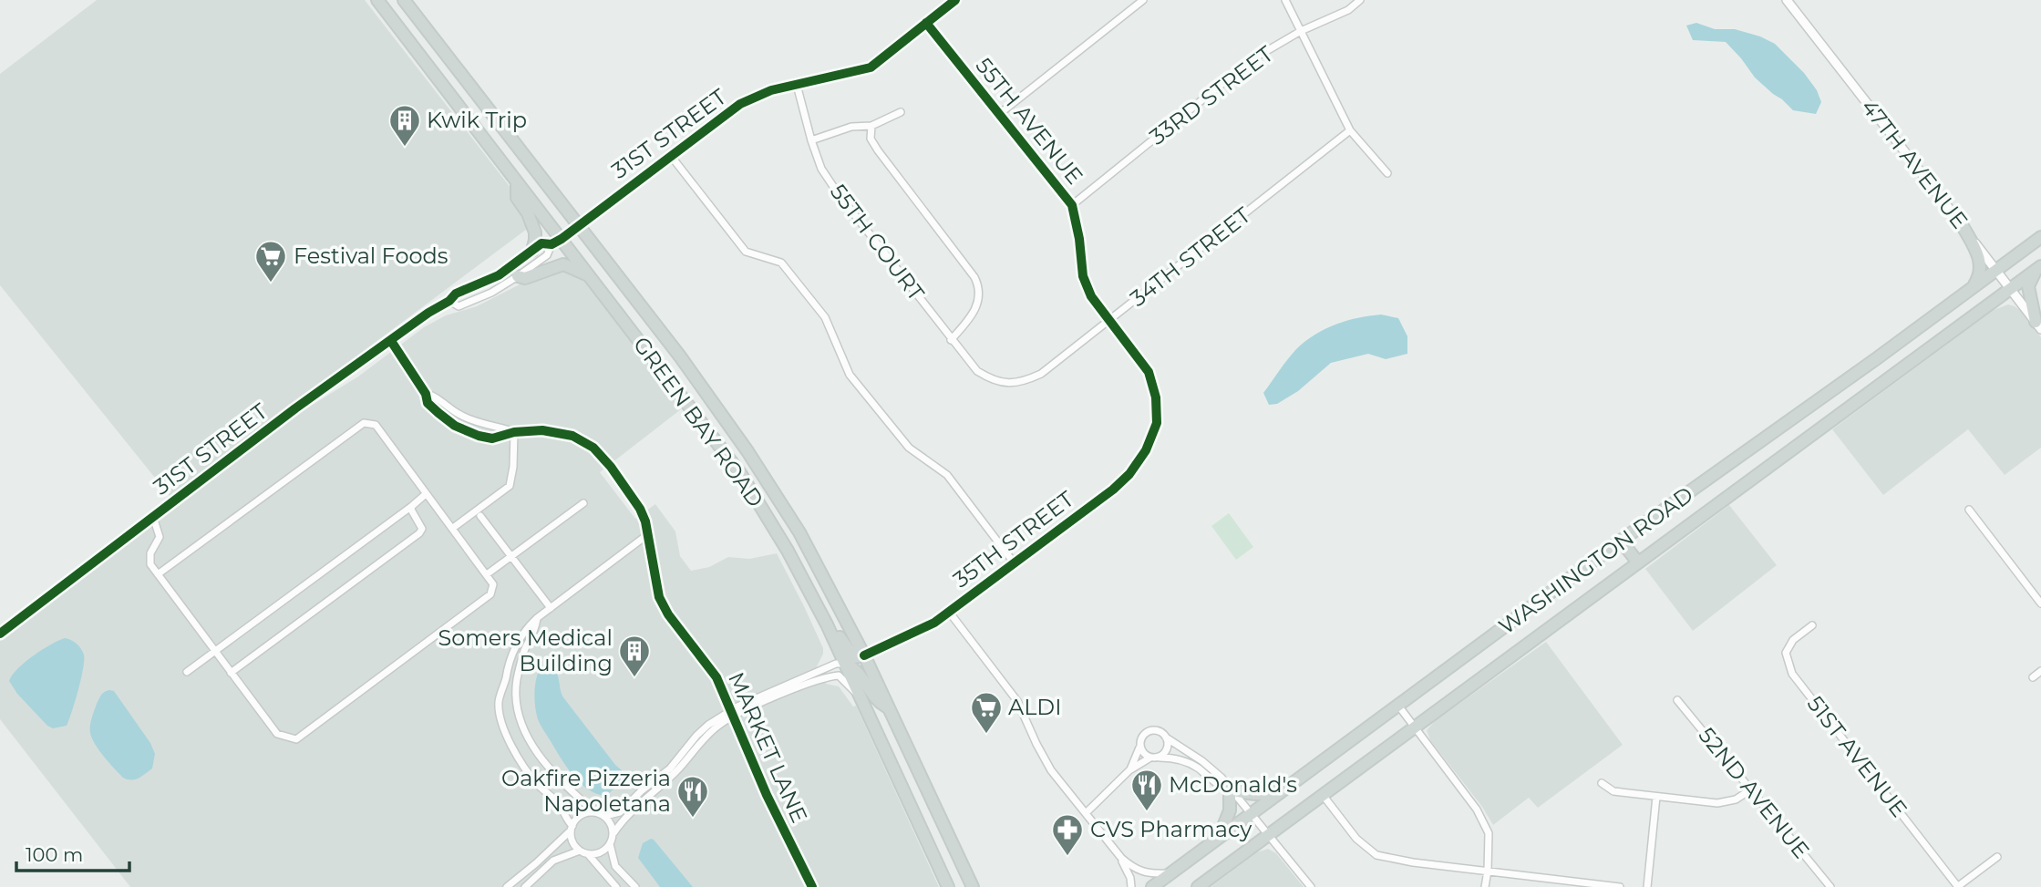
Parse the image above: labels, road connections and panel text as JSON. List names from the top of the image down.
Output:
{
  "streets": {
    "main road": ["GREEN BAY ROAD", "WASHINGTON ROAD"],
    "street": [
      "33RD STREET",
      "55TH AVENUE",
      "31ST STREET",
      "47TH AVENUE",
      "55TH COURT",
      "34TH STREET",
      "35TH STREET",
      "MARKET LANE",
      "51ST AVENUE",
      "52ND AVENUE"
    ]
  },
  "crossings": [
    ["33RD STREET", "55TH AVENUE"],
    ["55TH AVENUE", "31ST STREET"],
    ["55TH AVENUE", "34TH STREET"],
    ["55TH AVENUE", "35TH STREET"],
    ["31ST STREET", "55TH COURT"],
    ["31ST STREET", "GREEN BAY ROAD"],
    ["31ST STREET", "MARKET LANE"],
    ["47TH AVENUE", "WASHINGTON ROAD"],
    ["55TH COURT", "34TH STREET"],
    ["GREEN BAY ROAD", "35TH STREET"]
  ],
  "places": {
    "building": ["Kwik Trip", "Somers Medical Building"],
    "supermarket": ["Festival Foods", "ALDI"],
    "restaurant": ["McDonald's", "Oakfire Pizzeria Napoletana"],
    "pharmacy": ["CVS Pharmacy"]
  },
  "scale_bar": "100 m"
}
